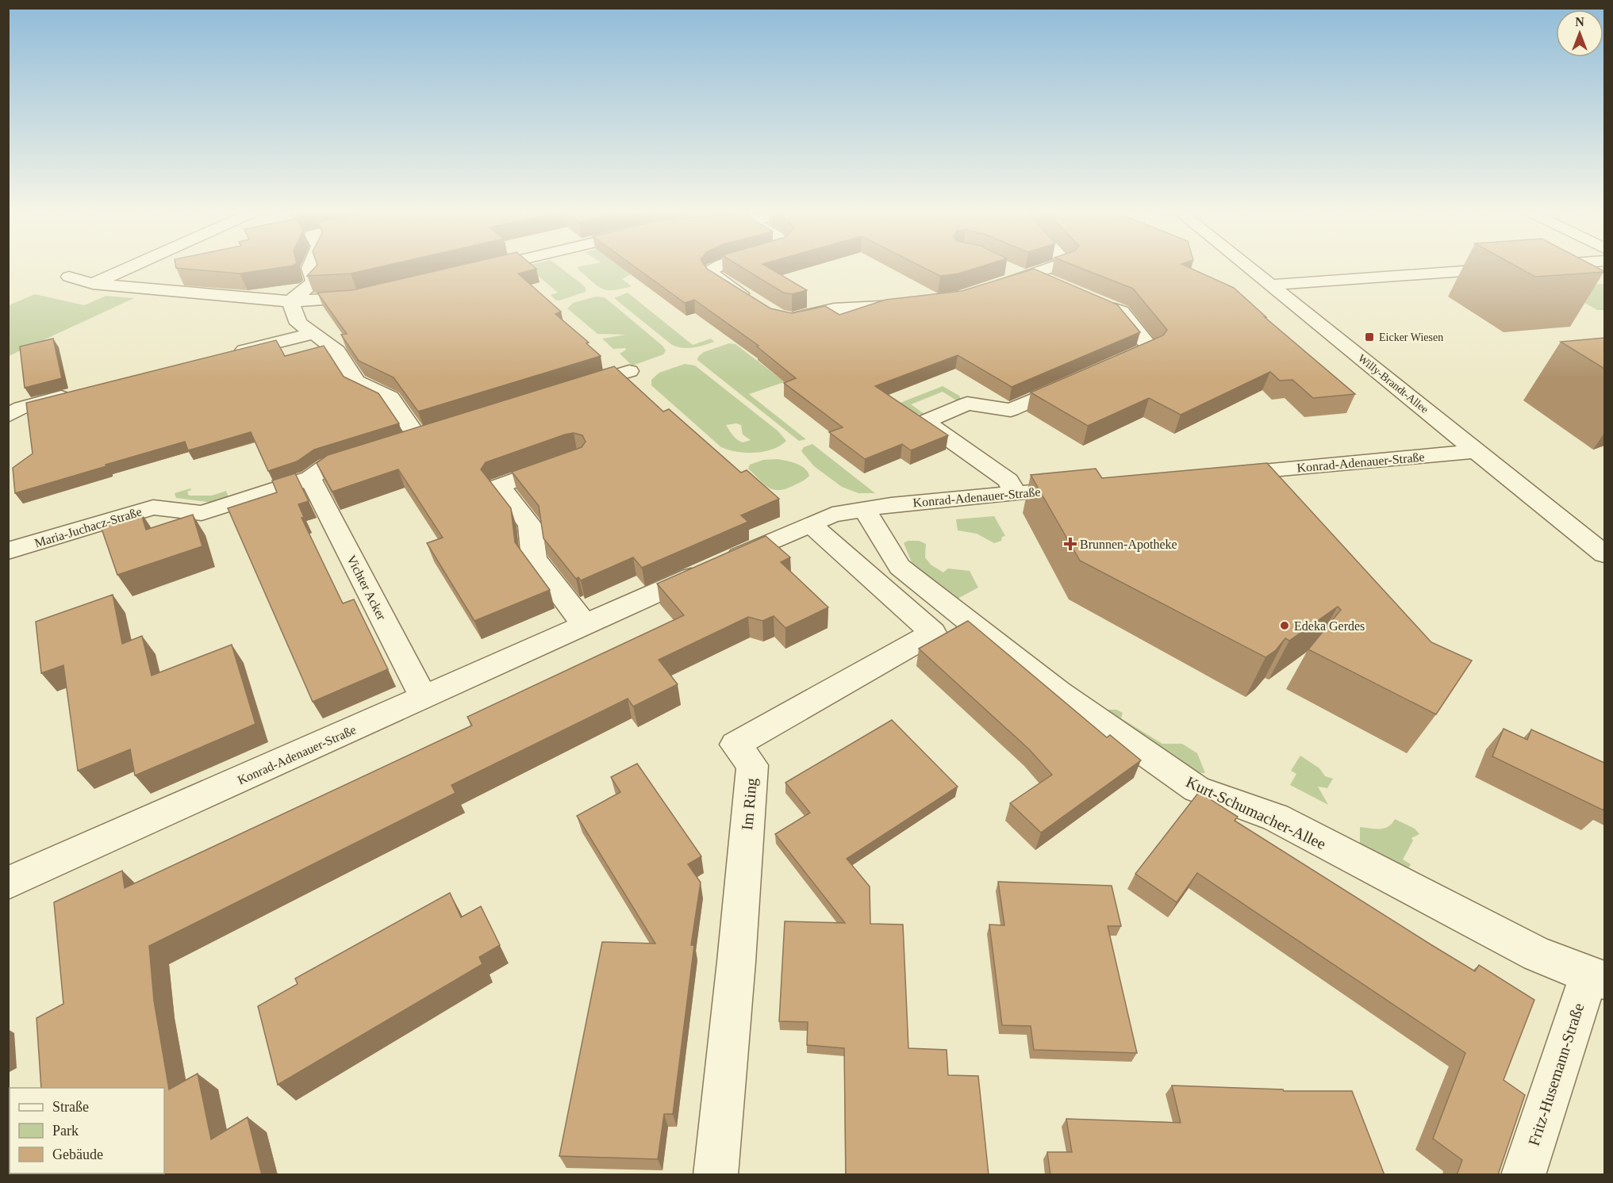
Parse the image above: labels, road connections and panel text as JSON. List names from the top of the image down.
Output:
{
  "streets": {
    "street": [
      "Willy-Brandt-Allee",
      "Konrad-Adenauer-Straße",
      "Maria-Juchacz-Straße",
      "Vichter Acker",
      "Im Ring",
      "Kurt-Schumacher-Allee",
      "Fritz-Husemann-Straße"
    ]
  },
  "crossings": [
    ["Willy-Brandt-Allee", "Konrad-Adenauer-Straße"],
    ["Konrad-Adenauer-Straße", "Vichter Acker"],
    ["Konrad-Adenauer-Straße", "Im Ring"],
    ["Konrad-Adenauer-Straße", "Kurt-Schumacher-Allee"],
    ["Maria-Juchacz-Straße", "Vichter Acker"],
    ["Kurt-Schumacher-Allee", "Fritz-Husemann-Straße"]
  ],
  "places": {
    "transit": ["Eicker Wiesen"],
    "health": ["Brunnen-Apotheke"],
    "other": ["Edeka Gerdes"]
  },
  "legend": ["Straße", "Park", "Gebäude"],
  "north": "top"
}
